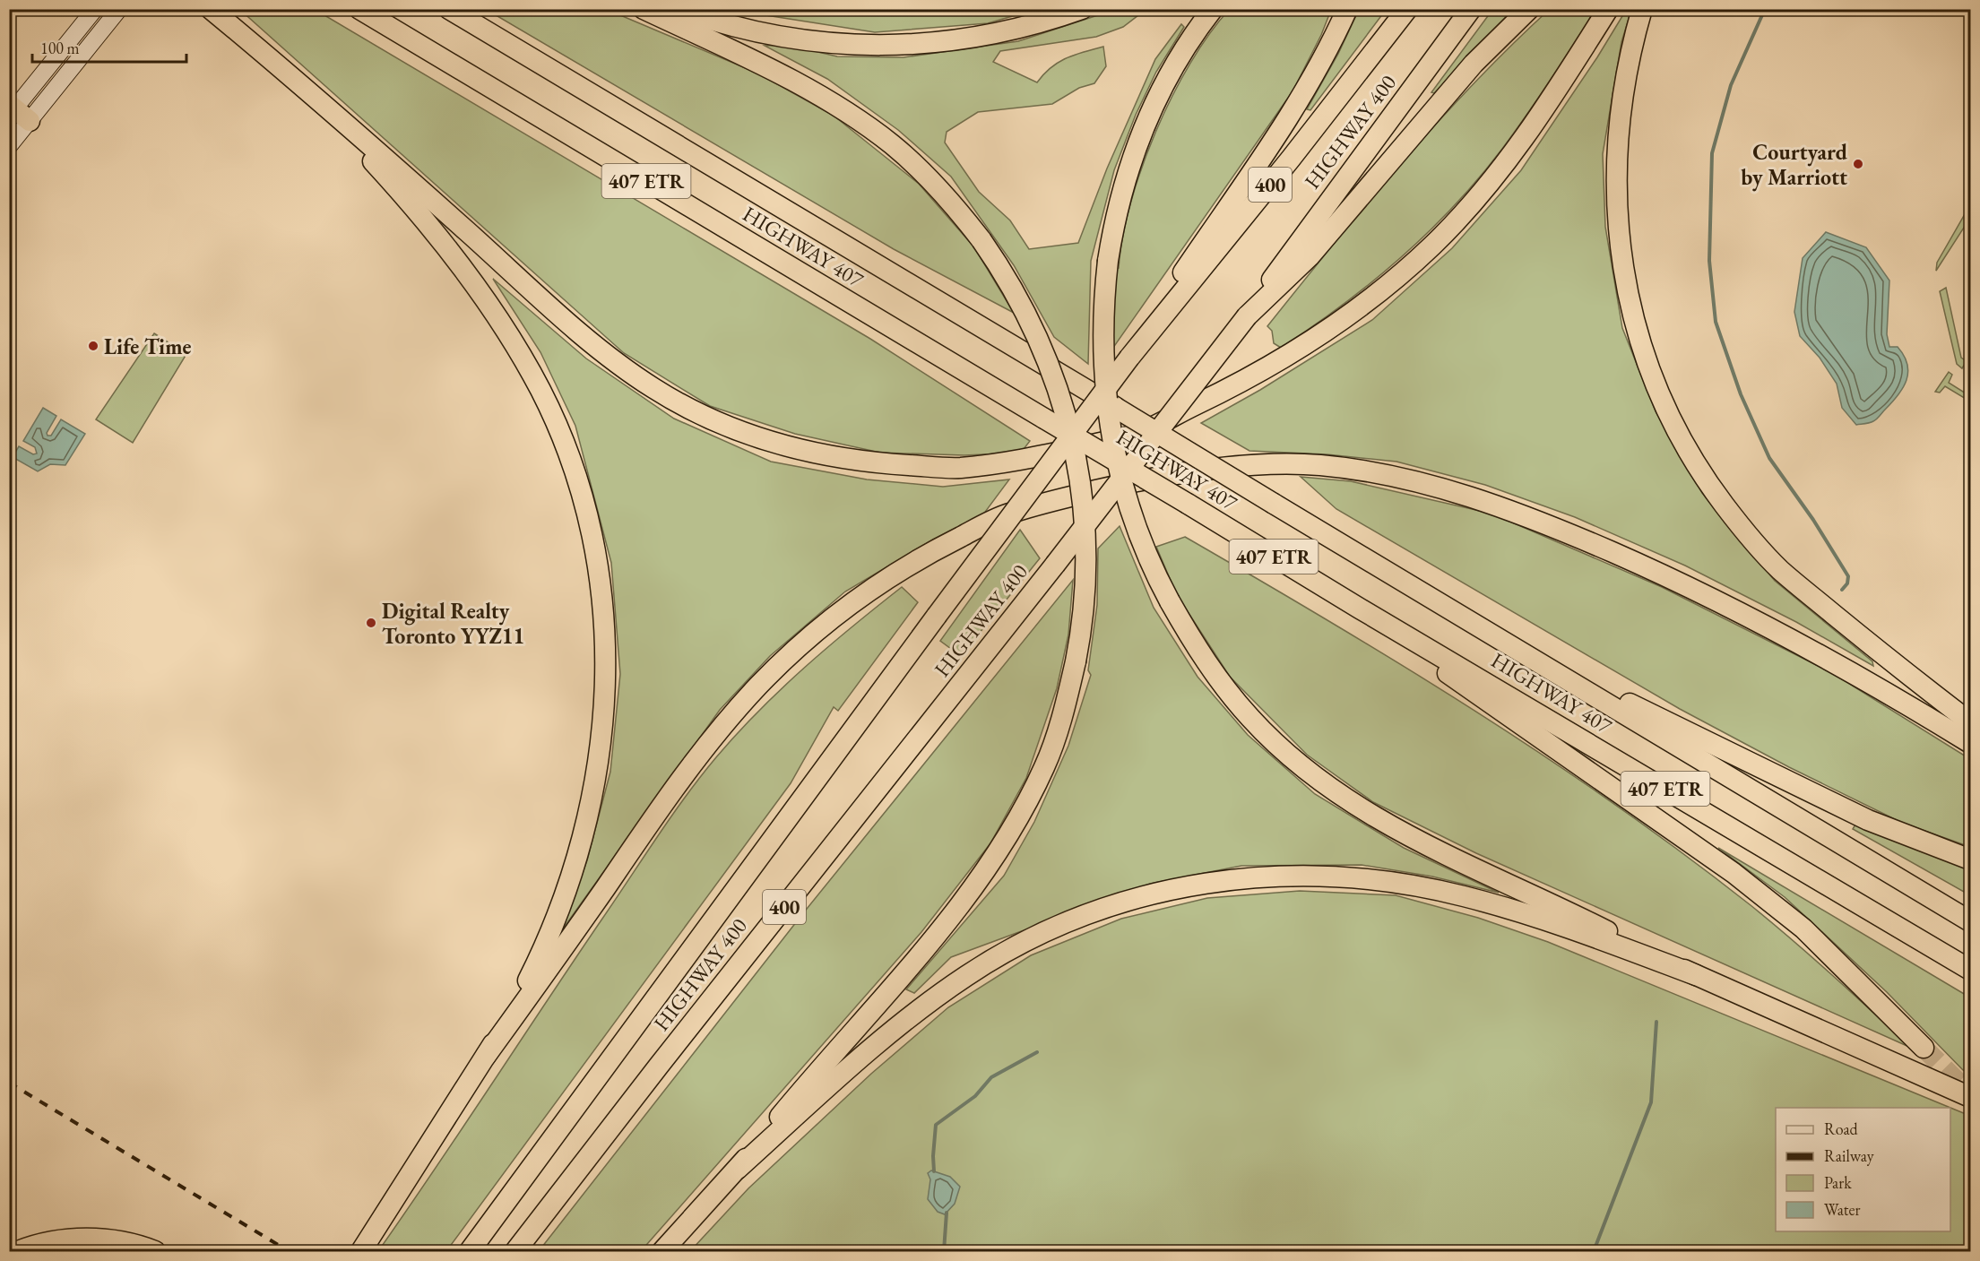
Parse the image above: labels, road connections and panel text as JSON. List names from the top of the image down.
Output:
{
  "streets": {
    "highway": [
      "HIGHWAY 400",
      "407 ETR",
      "400",
      "HIGHWAY 407"
    ]
  },
  "places": ["Courtyard by Marriott", "Life Time", "Digital Realty Toronto YYZ11"],
  "legend": [
    "Road",
    "Railway",
    "Park",
    "Water"
  ],
  "scale_bar": "100 m"
}
